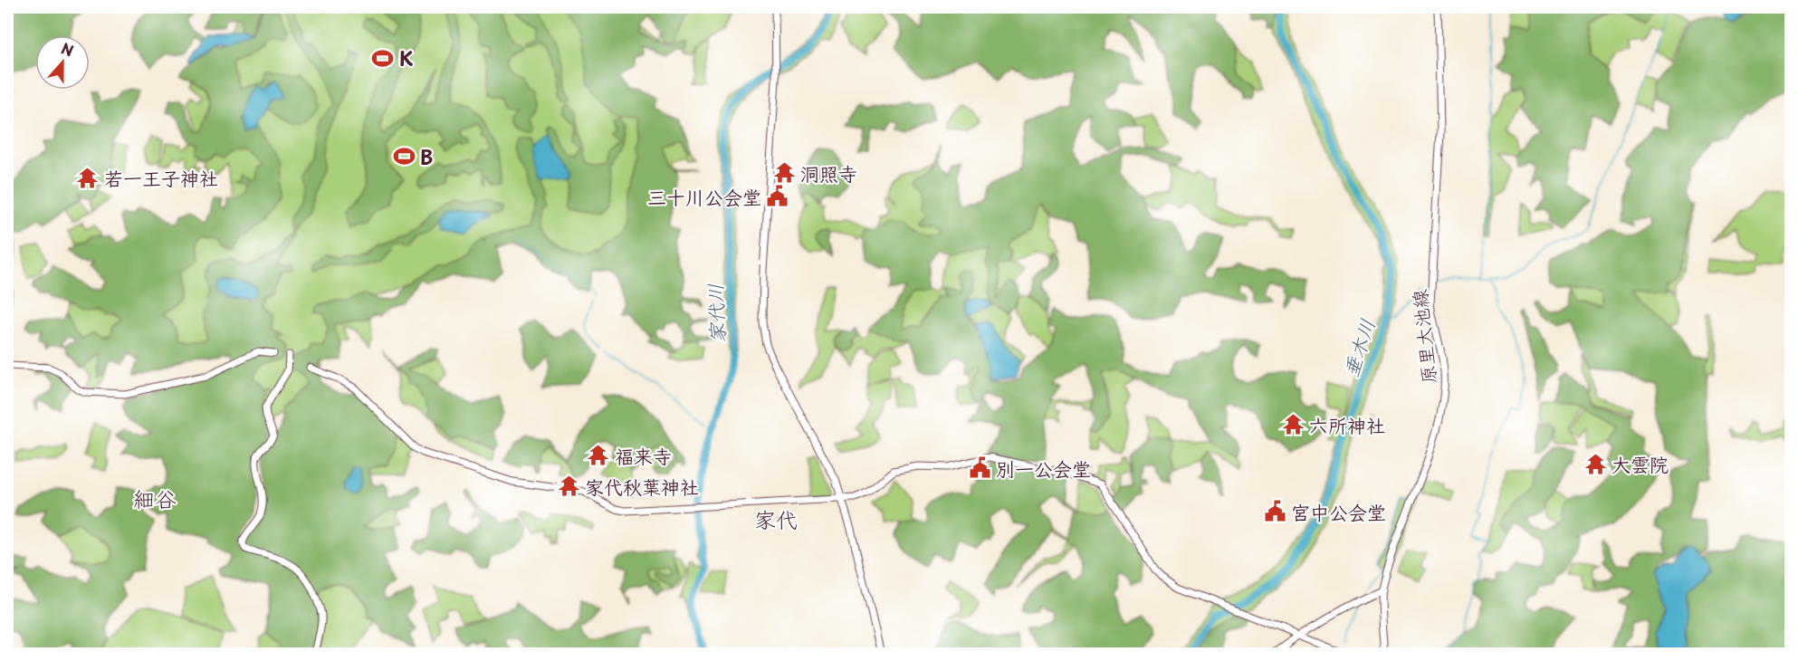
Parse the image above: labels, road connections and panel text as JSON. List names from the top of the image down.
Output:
{
  "streets": {
    "street": ["原里大池線"]
  },
  "districts": ["細谷", "家代"],
  "water": ["家代川", "垂木川"],
  "places": {
    "sports": ["K", "B"],
    "temple": [
      "洞照寺",
      "若一王子神社",
      "六所神社",
      "福来寺",
      "大雲院",
      "家代秋葉神社"
    ],
    "public building": ["三十川公会堂", "別一公会堂", "宮中公会堂"]
  },
  "north": "top"
}
